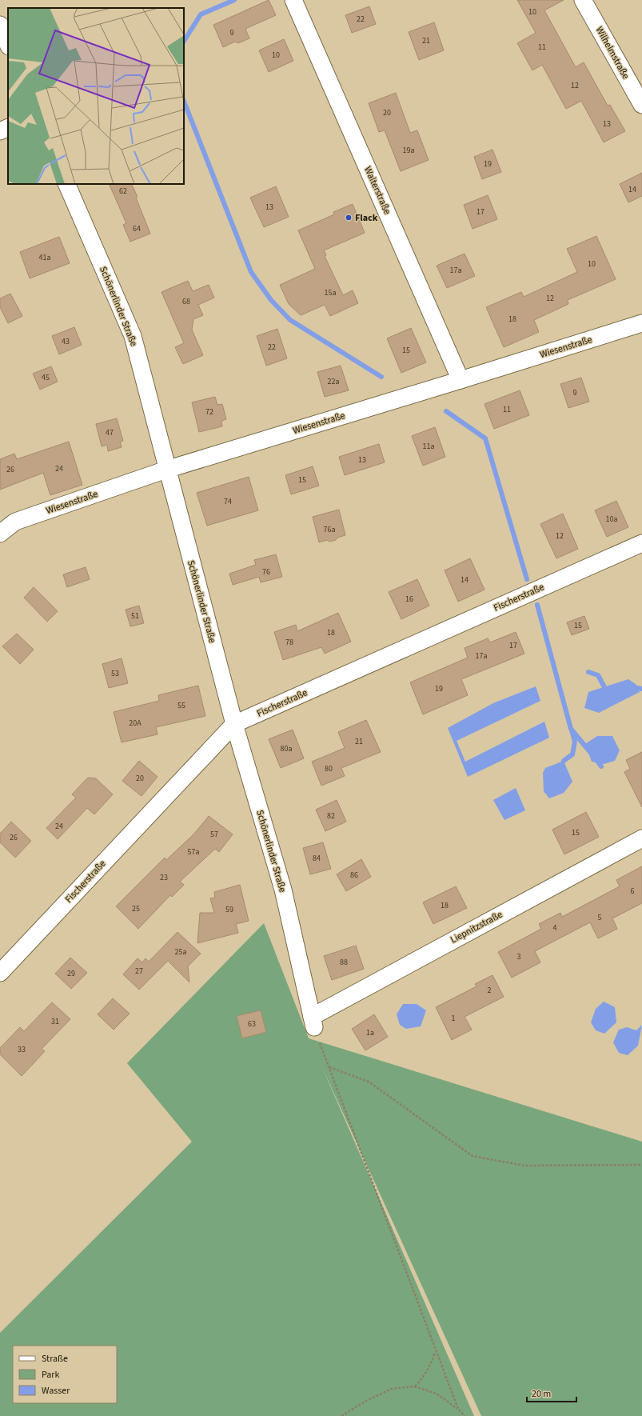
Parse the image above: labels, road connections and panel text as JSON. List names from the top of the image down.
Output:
{
  "streets": {
    "street": [
      "Wilhelmstraße",
      "Walterstraße",
      "Schönerlinder Straße",
      "Wiesenstraße",
      "Fischerstraße",
      "Liepnitzstraße"
    ]
  },
  "crossings": [
    ["Walterstraße", "Wiesenstraße"],
    ["Schönerlinder Straße", "Wiesenstraße"],
    ["Schönerlinder Straße", "Fischerstraße"],
    ["Schönerlinder Straße", "Liepnitzstraße"]
  ],
  "places": ["Flack"],
  "house_numbers": [
    "10",
    "22",
    "9",
    "21",
    "11",
    "10",
    "12",
    "20",
    "13",
    "19a",
    "19",
    "14",
    "62",
    "13",
    "17",
    "64",
    "41a",
    "10",
    "17a",
    "15a",
    "12",
    "68",
    "18",
    "43",
    "22",
    "15",
    "45",
    "22a",
    "9",
    "11",
    "72",
    "47",
    "11a",
    "13",
    "24",
    "26",
    "15",
    "74",
    "10a",
    "76a",
    "12",
    "76",
    "14",
    "16",
    "51",
    "15",
    "18",
    "78",
    "17",
    "17a",
    "53",
    "19",
    "55",
    "20A",
    "21",
    "80a",
    "80",
    "20",
    "82",
    "24",
    "15",
    "57",
    "26",
    "57a",
    "84",
    "86",
    "23",
    "6",
    "18",
    "25",
    "59",
    "5",
    "4",
    "25a",
    "3",
    "88",
    "27",
    "29",
    "2",
    "1",
    "31",
    "63",
    "1a",
    "33"
  ],
  "legend": ["Straße", "Park", "Wasser"],
  "scale_bar": "20 m"
}
